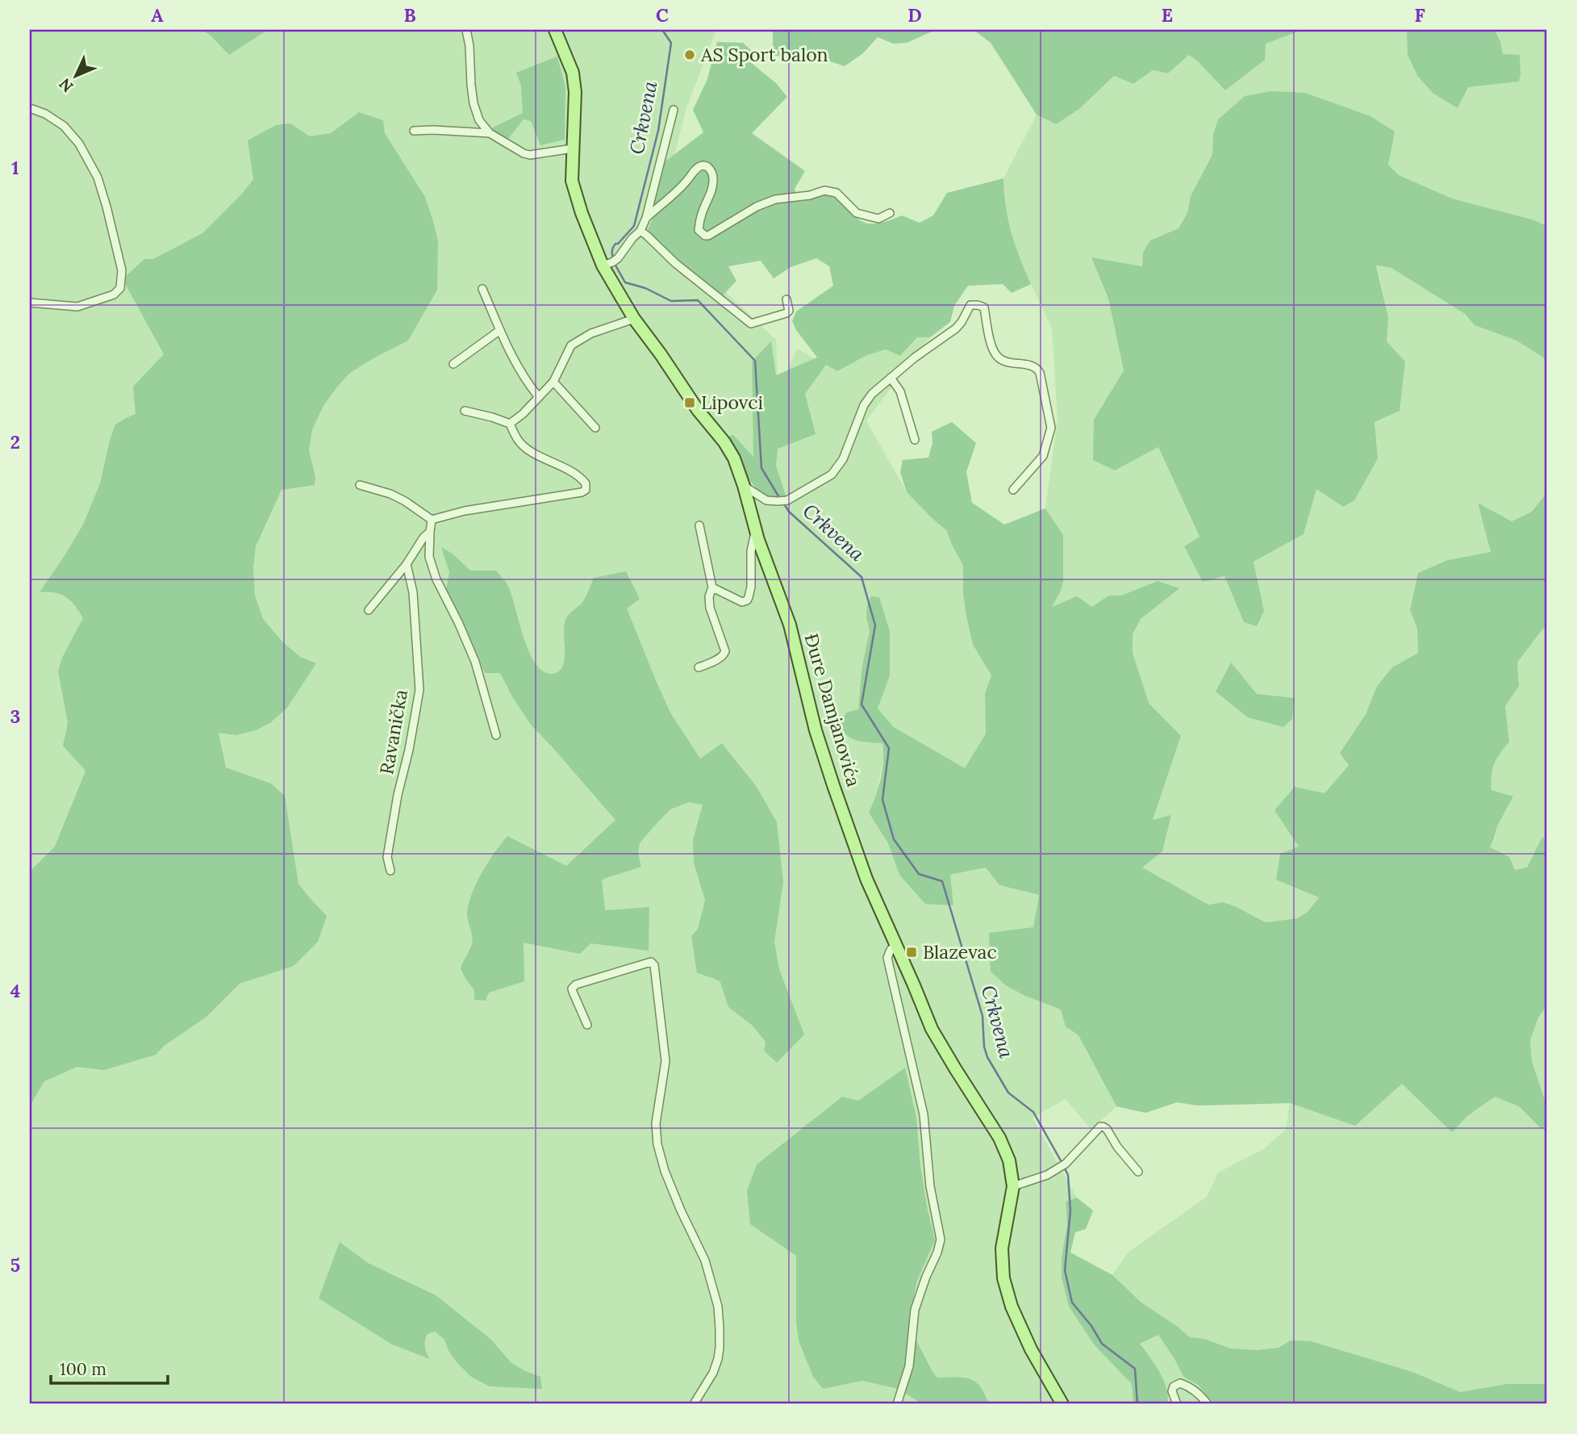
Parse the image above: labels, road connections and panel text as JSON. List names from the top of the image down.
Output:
{
  "streets": {
    "main road": ["Đure Damjanovića"],
    "street": ["Ravanička"]
  },
  "water": ["Crkvena"],
  "places": {
    "other": ["AS Sport balon"],
    "transit": ["Lipovci", "Blazevac"]
  },
  "scale_bar": "100 m",
  "north": "bottom left",
  "grid": {
    "columns": [
      "A",
      "B",
      "C",
      "D",
      "E",
      "F"
    ],
    "rows": [
      "1",
      "2",
      "3",
      "4",
      "5"
    ]
  }
}
